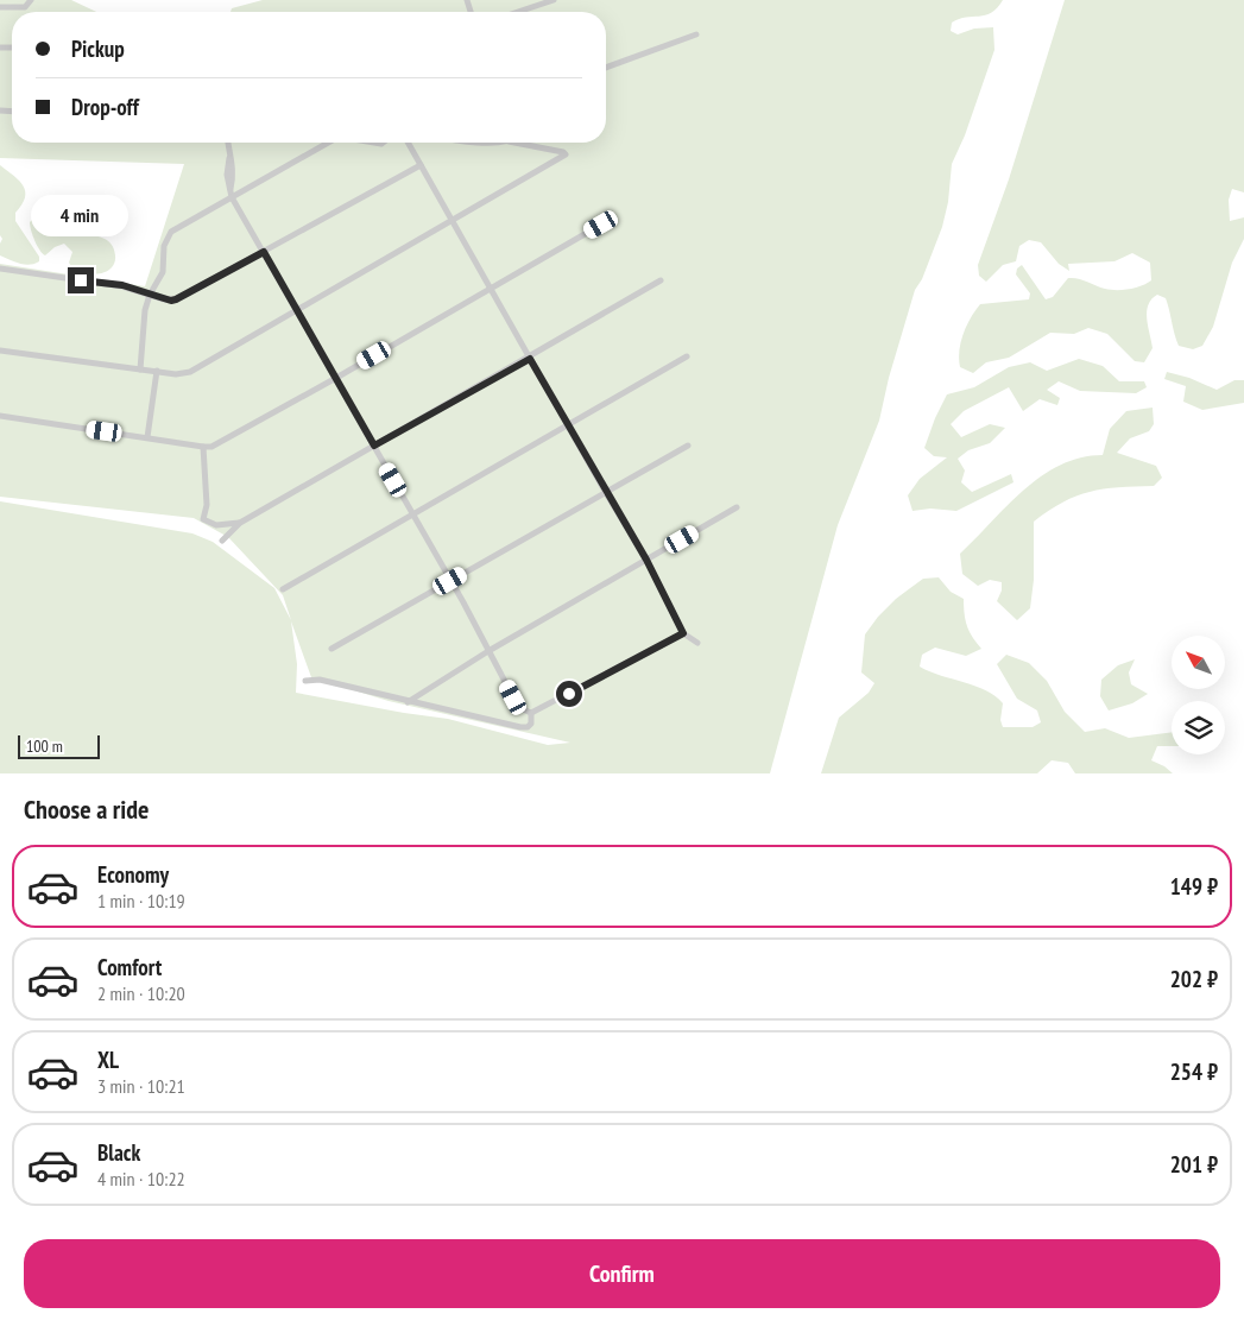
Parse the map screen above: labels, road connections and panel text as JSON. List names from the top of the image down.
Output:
{
  "scale_bar": "100 m",
  "north": "top left",
  "page": {
    "banner": ["Pickup", "Drop-off"],
    "bubble": "4 min",
    "scale": "100 m",
    "heading": "Choose a ride",
    "list": [
      {
        "name": "Economy",
        "note": "1 min · 10:19",
        "value": "149 ₽"
      },
      {
        "name": "Comfort",
        "note": "2 min · 10:20",
        "value": "202 ₽"
      },
      {
        "name": "XL",
        "note": "3 min · 10:21",
        "value": "254 ₽"
      },
      {
        "name": "Black",
        "note": "4 min · 10:22",
        "value": "201 ₽"
      }
    ],
    "buttons": "Confirm"
  }
}
